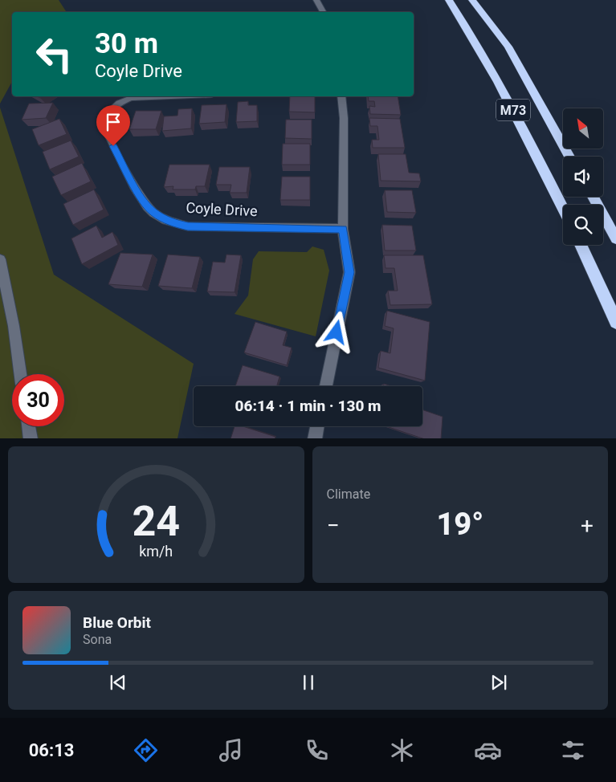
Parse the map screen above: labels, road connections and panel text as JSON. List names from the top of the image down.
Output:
{
  "streets": {
    "highway": ["M73"],
    "street": ["Coyle Drive"]
  },
  "north": "top left",
  "page": {
    "turn": ["30 m", "Coyle Drive"],
    "limit": "30",
    "trip": "06:14 · 1 min · 130 m",
    "tile": "Climate",
    "heat": ["−", "19°", "+"],
    "song": ["Blue Orbit", "Sona"],
    "tabs": "06:13",
    "gauge": ["24", "km/h"]
  }
}
